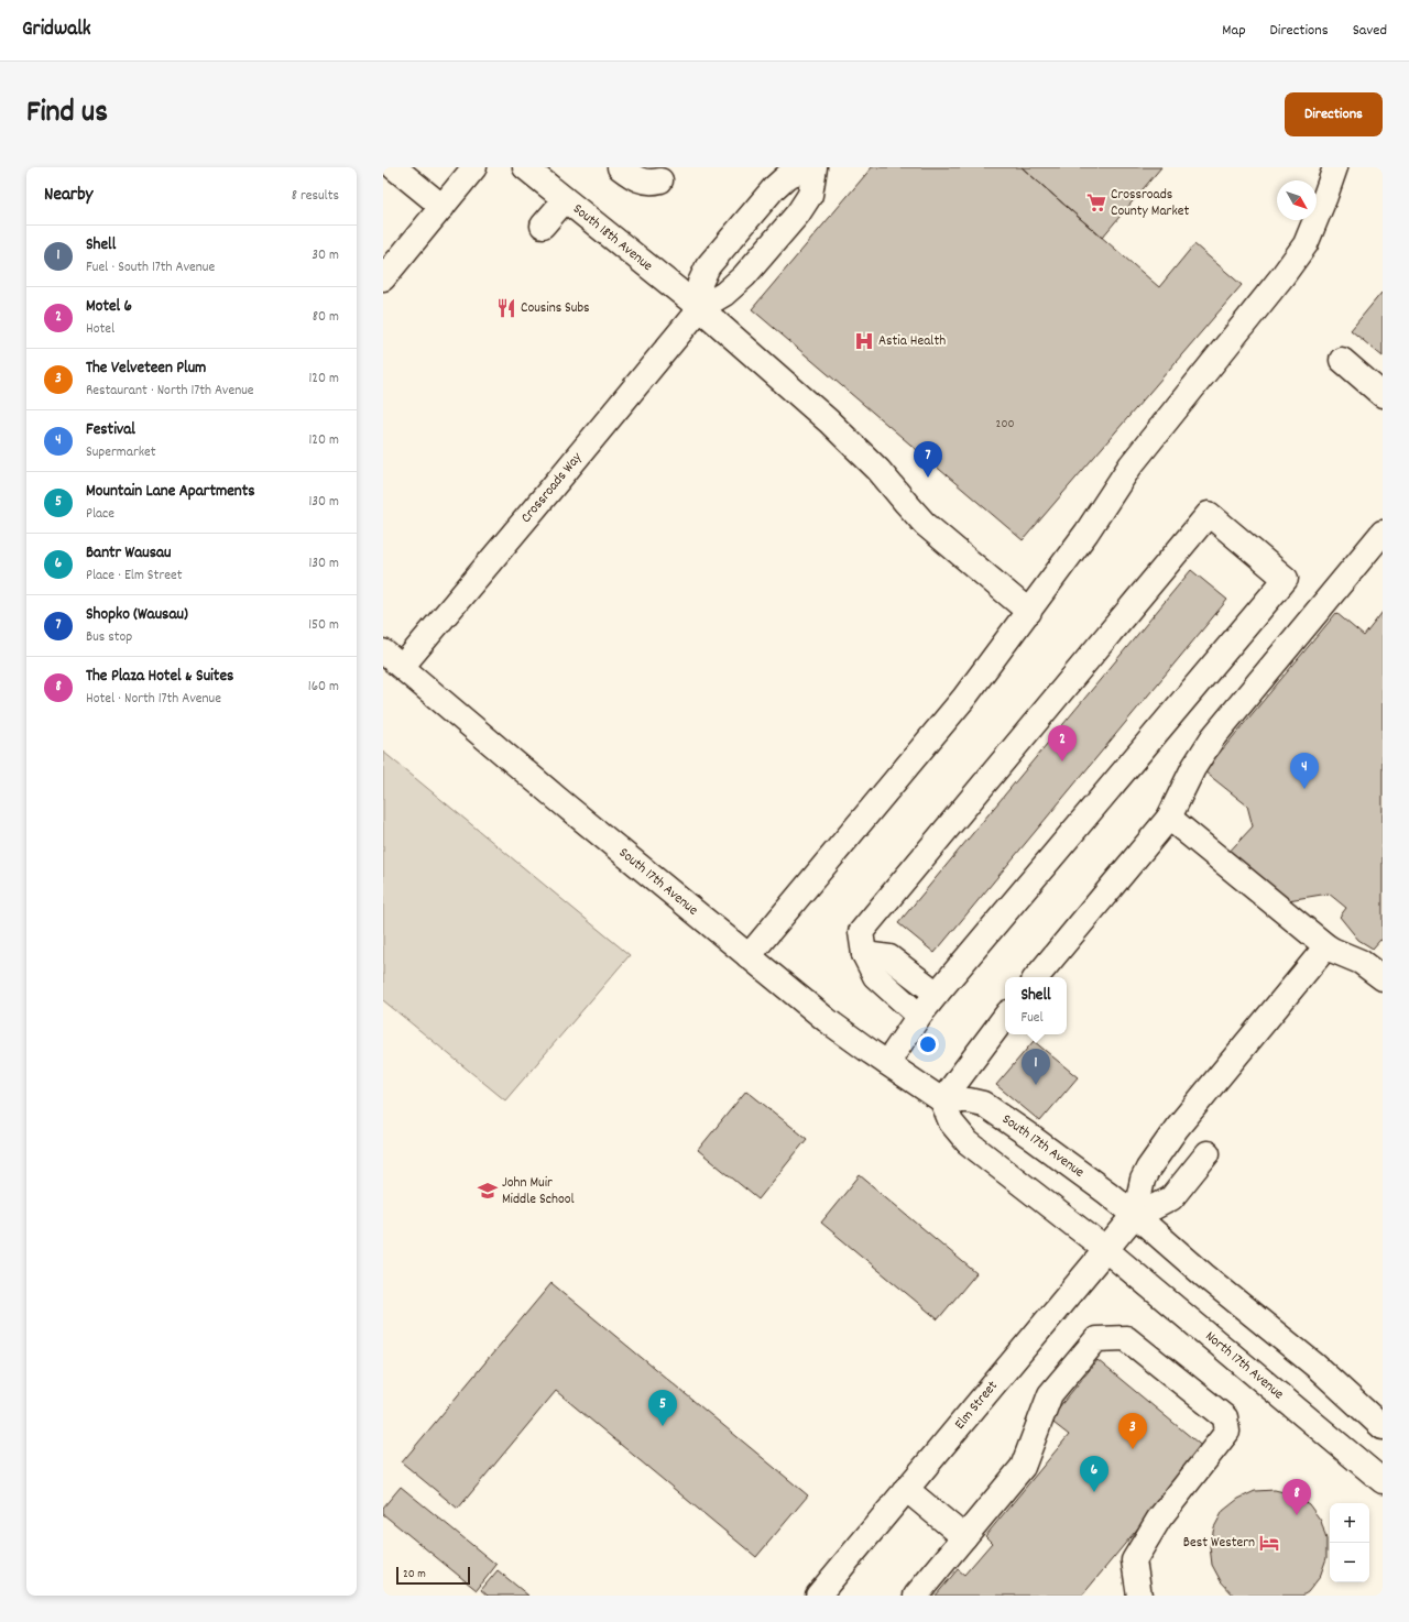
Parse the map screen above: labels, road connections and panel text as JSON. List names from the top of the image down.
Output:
{
  "streets": {
    "main road": [
      "South 18th Avenue",
      "Crossroads Way",
      "South 17th Avenue",
      "North 17th Avenue",
      "Elm Street"
    ]
  },
  "crossings": [
    ["South 18th Avenue", "Crossroads Way"],
    ["Crossroads Way", "South 17th Avenue"],
    ["South 17th Avenue", "Elm Street"],
    ["North 17th Avenue", "Elm Street"]
  ],
  "places": {
    "supermarket": ["Crossroads County Market"],
    "restaurant": ["Cousins Subs"],
    "hospital": ["Astia Health"],
    "school or university": ["John Muir Middle School"],
    "hotel": ["Best Western"]
  },
  "house_numbers": ["200"],
  "scale_bar": "20 m",
  "north": "bottom right",
  "page": {
    "header": "Gridwalk",
    "nav": ["Map", "Directions", "Saved"],
    "title": "Find us",
    "buttons": "Directions",
    "heading": ["Nearby", "8 results"],
    "list": [
      {
        "mark": "1",
        "name": "Shell",
        "note": "Fuel · South 17th Avenue",
        "value": "30 m"
      },
      {
        "mark": "2",
        "name": "Motel 6",
        "note": "Hotel",
        "value": "80 m"
      },
      {
        "mark": "3",
        "name": "The Velveteen Plum",
        "note": "Restaurant · North 17th Avenue",
        "value": "120 m"
      },
      {
        "mark": "4",
        "name": "Festival",
        "note": "Supermarket",
        "value": "120 m"
      },
      {
        "mark": "5",
        "name": "Mountain Lane Apartments",
        "note": "Place",
        "value": "130 m"
      },
      {
        "mark": "6",
        "name": "Bantr Wausau",
        "note": "Place · Elm Street",
        "value": "130 m"
      },
      {
        "mark": "7",
        "name": "Shopko (Wausau)",
        "note": "Bus stop",
        "value": "150 m"
      },
      {
        "mark": "8",
        "name": "The Plaza Hotel & Suites",
        "note": "Hotel · North 17th Avenue",
        "value": "160 m"
      }
    ],
    "pins": [
      "7",
      "2",
      "4",
      "1",
      "5",
      "3",
      "6",
      "8"
    ],
    "popup": ["Shell", "Fuel"],
    "map_buttons": ["+", "−"],
    "scale": "20 m"
  }
}
